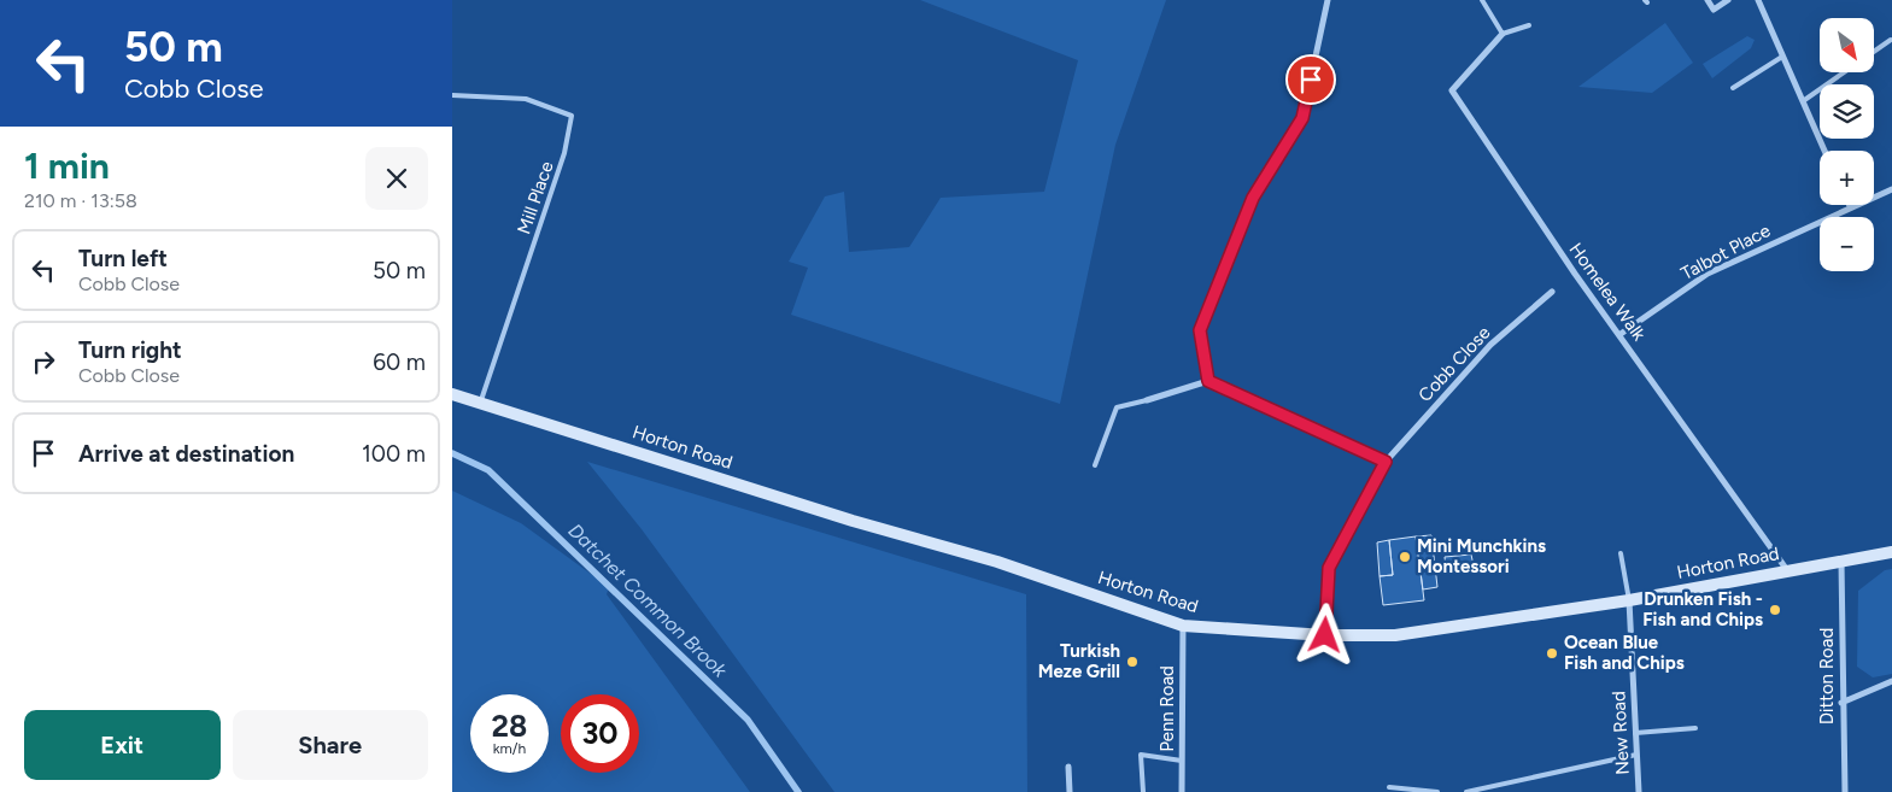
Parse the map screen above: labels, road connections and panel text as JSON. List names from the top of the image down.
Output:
{
  "streets": {
    "main road": ["Horton Road"],
    "street": [
      "Talbot Place",
      "Homelea Walk",
      "Cobb Close",
      "Ditton Road",
      "Penn Road",
      "New Road"
    ],
    "lane": ["Mill Place"]
  },
  "crossings": [
    ["Mill Place", "Horton Road"],
    ["Talbot Place", "Homelea Walk"],
    ["Homelea Walk", "Horton Road"],
    ["Cobb Close", "Horton Road"],
    ["Horton Road", "Ditton Road"],
    ["Horton Road", "Penn Road"],
    ["Horton Road", "New Road"]
  ],
  "water": ["Datchet Common Brook"],
  "places": [
    "Mini Munchkins Montessori",
    "Drunken Fish - Fish and Chips",
    "Ocean Blue Fish and Chips",
    "Turkish Meze Grill"
  ],
  "north": "bottom right",
  "page": {
    "turn": ["50 m", "Cobb Close"],
    "map_buttons": ["+", "−"],
    "heading": ["1 min", "210 m · 13:58"],
    "list": [
      {
        "name": "Turn left",
        "note": "Cobb Close",
        "value": "50 m"
      },
      {
        "name": "Turn right",
        "note": "Cobb Close",
        "value": "60 m"
      },
      {
        "name": "Arrive at destination",
        "value": "100 m"
      }
    ],
    "speed": "28 km/h",
    "limit": "30",
    "buttons": ["Exit", "Share"]
  }
}
